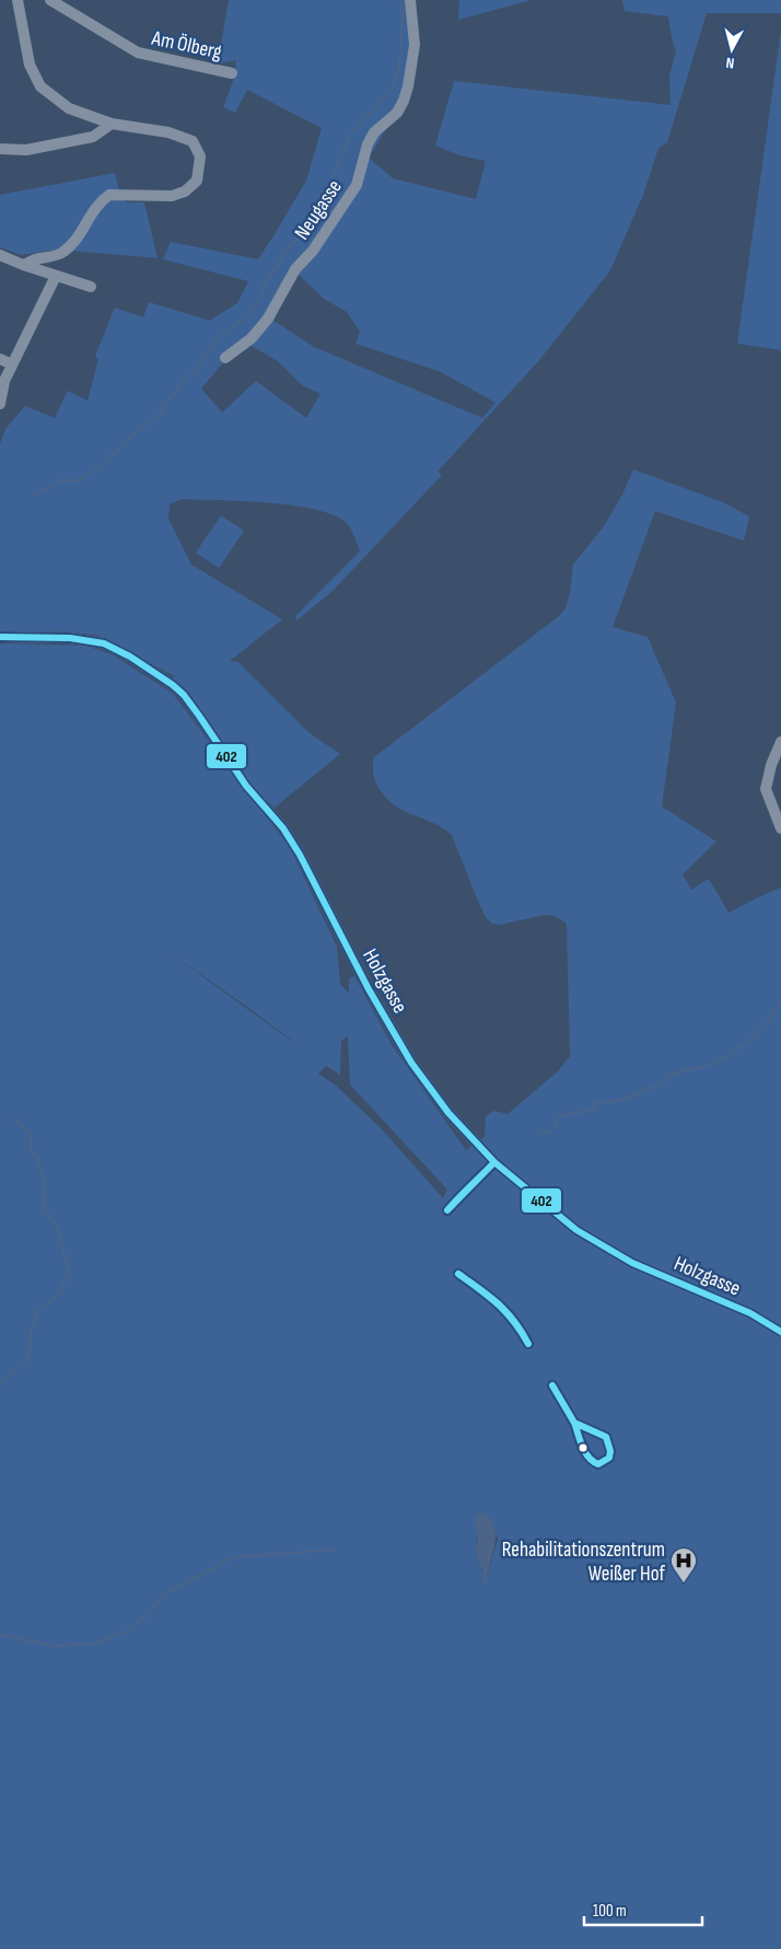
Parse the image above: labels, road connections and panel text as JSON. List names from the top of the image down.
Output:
{
  "streets": {
    "street": ["Am Ölberg", "Neugasse", "Holzgasse"]
  },
  "places": {
    "hospital": ["Rehabilitationszentrum Weißer Hof"]
  },
  "lines": ["transit line 402"],
  "scale_bar": "100 m",
  "north": "bottom"
}
